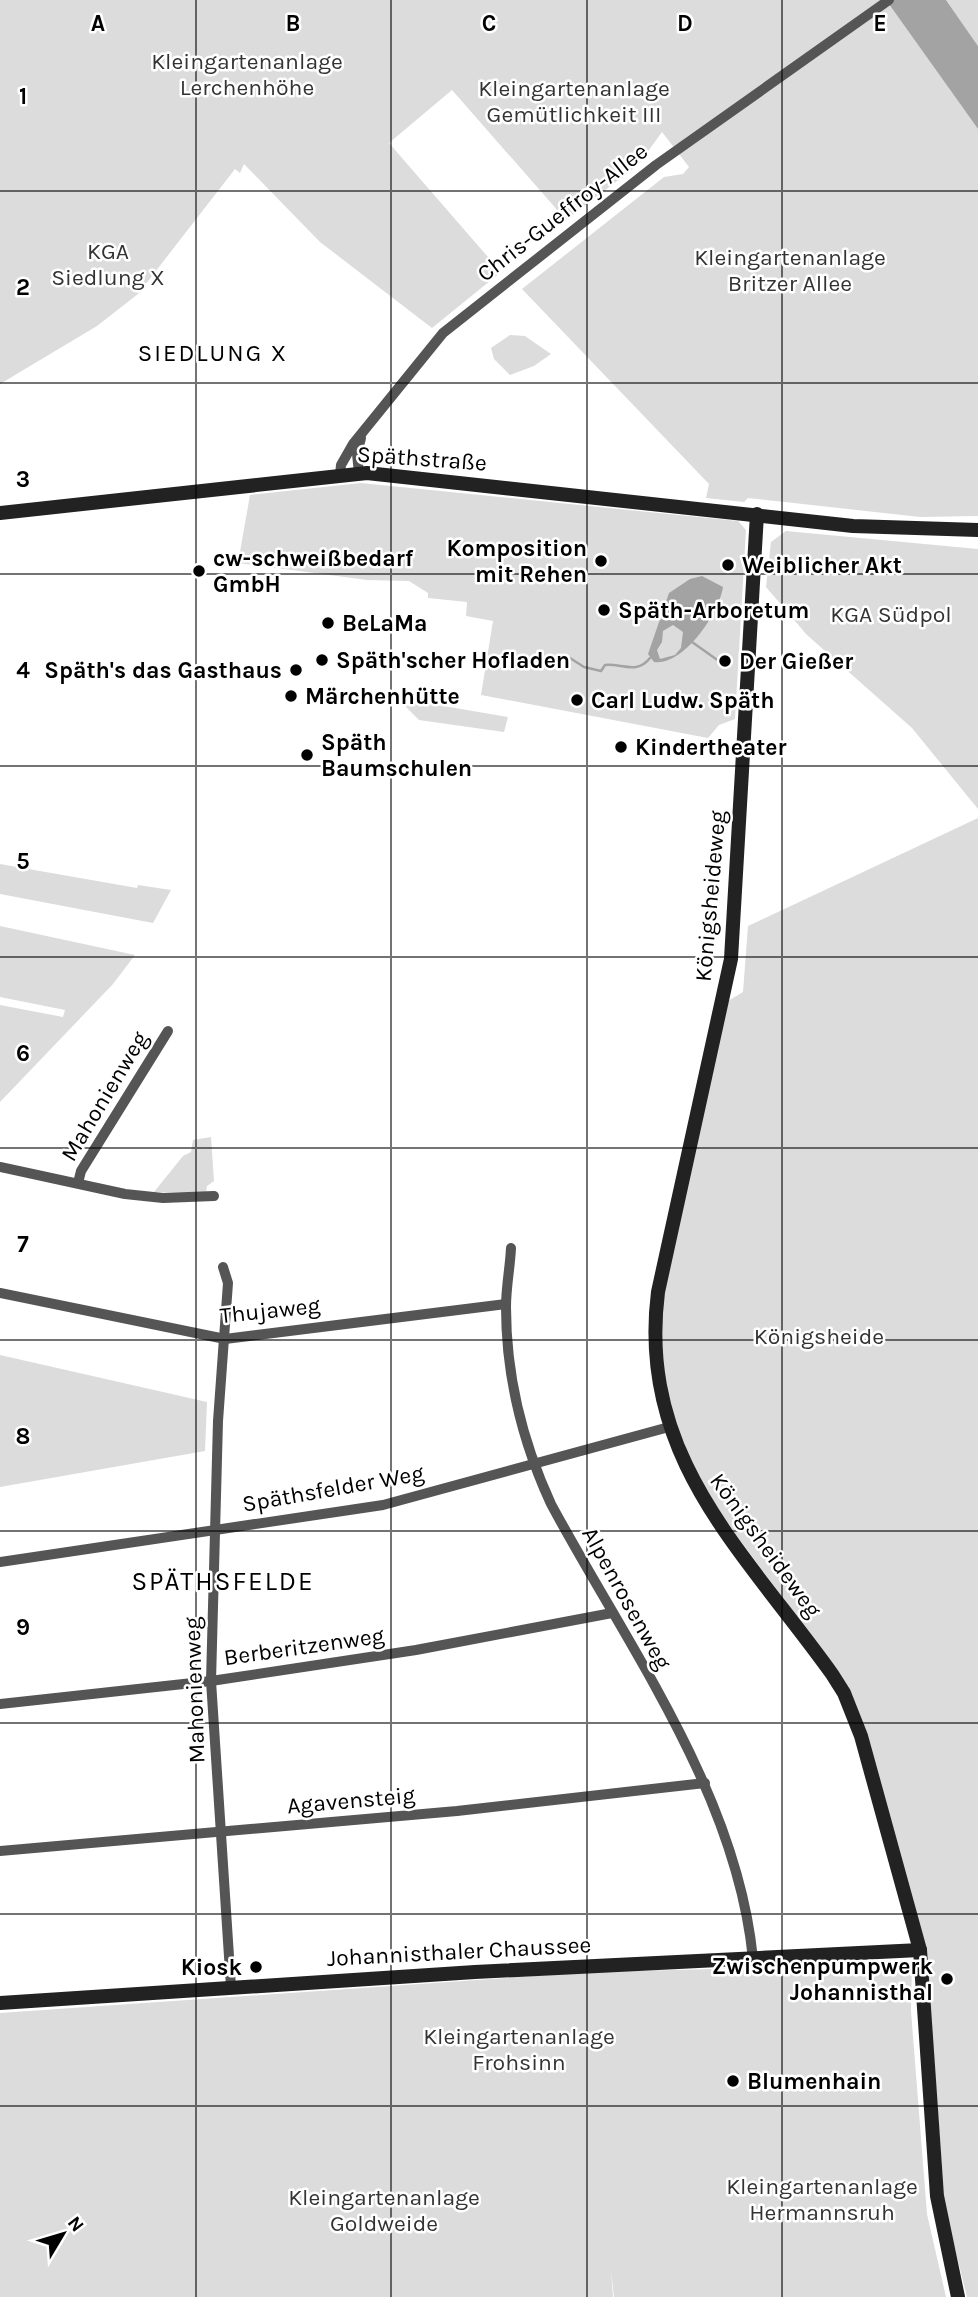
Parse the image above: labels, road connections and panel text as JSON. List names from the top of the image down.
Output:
{
  "streets": {
    "street": [
      "Chris-Gueffroy-Allee",
      "Späthstraße",
      "Königsheideweg",
      "Mahonienweg",
      "Thujaweg",
      "Späthsfelder Weg",
      "Alpenrosenweg",
      "Berberitzenweg",
      "Agavensteig",
      "Johannisthaler Chaussee"
    ]
  },
  "crossings": [
    ["Chris-Gueffroy-Allee", "Späthstraße"],
    ["Späthstraße", "Königsheideweg"],
    ["Königsheideweg", "Späthsfelder Weg"],
    ["Königsheideweg", "Johannisthaler Chaussee"],
    ["Mahonienweg", "Thujaweg"],
    ["Mahonienweg", "Späthsfelder Weg"],
    ["Mahonienweg", "Berberitzenweg"],
    ["Mahonienweg", "Agavensteig"],
    ["Mahonienweg", "Johannisthaler Chaussee"],
    ["Thujaweg", "Alpenrosenweg"],
    ["Späthsfelder Weg", "Alpenrosenweg"],
    ["Alpenrosenweg", "Berberitzenweg"],
    ["Alpenrosenweg", "Agavensteig"],
    ["Alpenrosenweg", "Johannisthaler Chaussee"]
  ],
  "districts": ["SIEDLUNG X", "SPÄTHSFELDE"],
  "parks": [
    "Kleingartenanlage Lerchenhöhe",
    "Kleingartenanlage Gemütlichkeit III",
    "KGA Siedlung X",
    "Kleingartenanlage Britzer Allee",
    "KGA Südpol",
    "Königsheide",
    "Kleingartenanlage Frohsinn",
    "Kleingartenanlage Hermannsruh",
    "Kleingartenanlage Goldweide"
  ],
  "places": [
    "Komposition mit Rehen",
    "Weiblicher Akt",
    "cw-schweißbedarf GmbH",
    "Späth-Arboretum",
    "BeLaMa",
    "Späth'scher Hofladen",
    "Der Gießer",
    "Späth's das Gasthaus",
    "Märchenhütte",
    "Carl Ludw. Späth",
    "Kindertheater",
    "Späth Baumschulen",
    "Kiosk",
    "Zwischenpumpwerk Johannisthal",
    "Blumenhain"
  ],
  "north": "top right",
  "grid": {
    "columns": [
      "A",
      "B",
      "C",
      "D",
      "E"
    ],
    "rows": [
      "1",
      "2",
      "3",
      "4",
      "5",
      "6",
      "7",
      "8",
      "9"
    ]
  }
}
